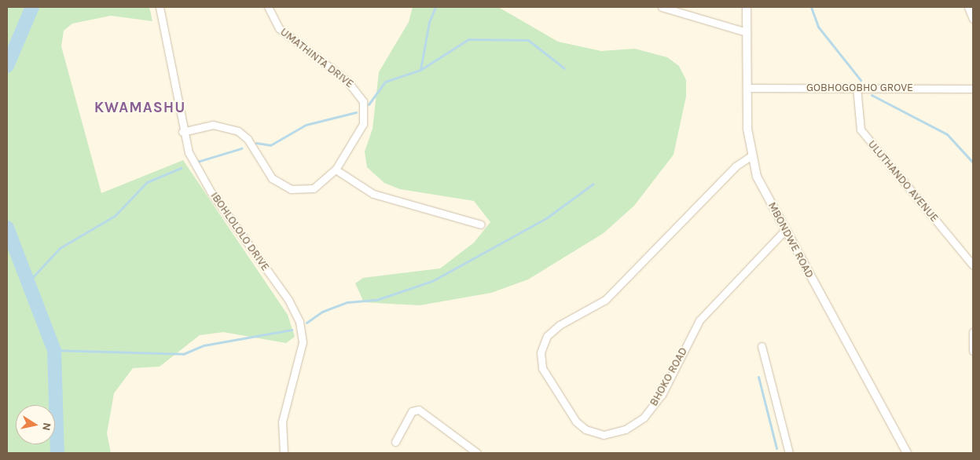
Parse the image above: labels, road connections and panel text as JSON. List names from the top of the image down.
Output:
{
  "streets": {
    "street": [
      "UMATHINTA DRIVE",
      "GOBHOGOBHO GROVE",
      "ULUTHANDO AVENUE",
      "IBOHLOLOLO DRIVE",
      "MBONDWE ROAD",
      "BHOKO ROAD"
    ]
  },
  "crossings": [
    ["UMATHINTA DRIVE", "IBOHLOLOLO DRIVE"],
    ["GOBHOGOBHO GROVE", "ULUTHANDO AVENUE"],
    ["GOBHOGOBHO GROVE", "MBONDWE ROAD"],
    ["MBONDWE ROAD", "BHOKO ROAD"]
  ],
  "districts": ["KWAMASHU"],
  "north": "right"
}
